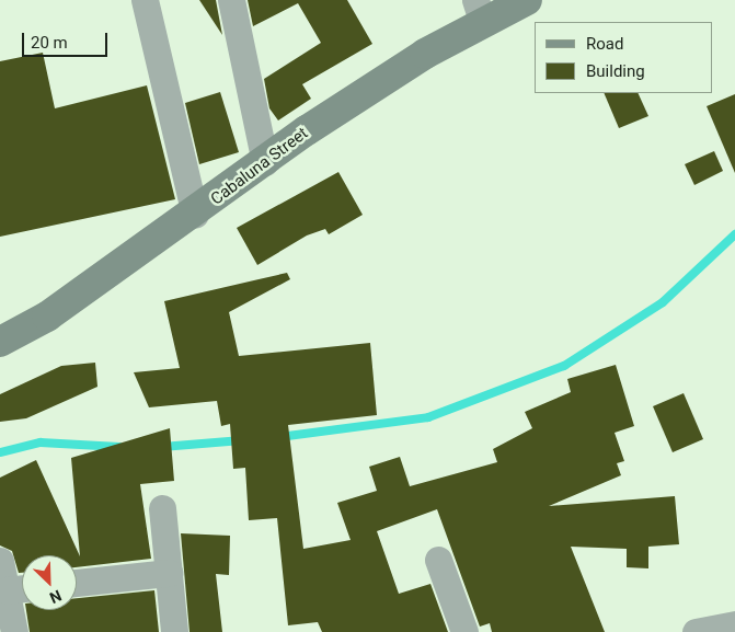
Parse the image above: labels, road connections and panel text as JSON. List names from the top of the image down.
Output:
{
  "streets": {
    "main road": ["Cabaluna Street"]
  },
  "legend": ["Road", "Building"],
  "scale_bar": "20 m",
  "north": "bottom right"
}
